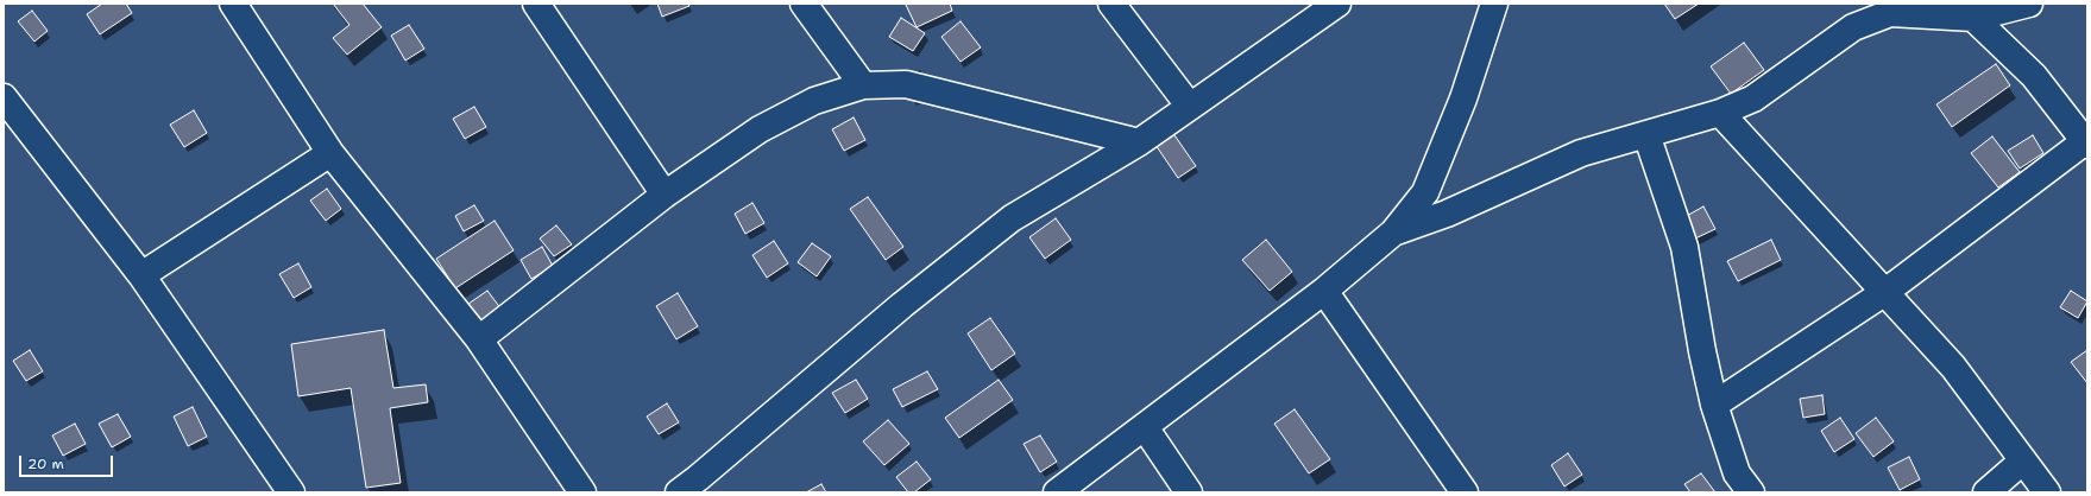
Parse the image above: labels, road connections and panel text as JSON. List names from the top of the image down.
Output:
{
  "scale_bar": "20 m"
}
